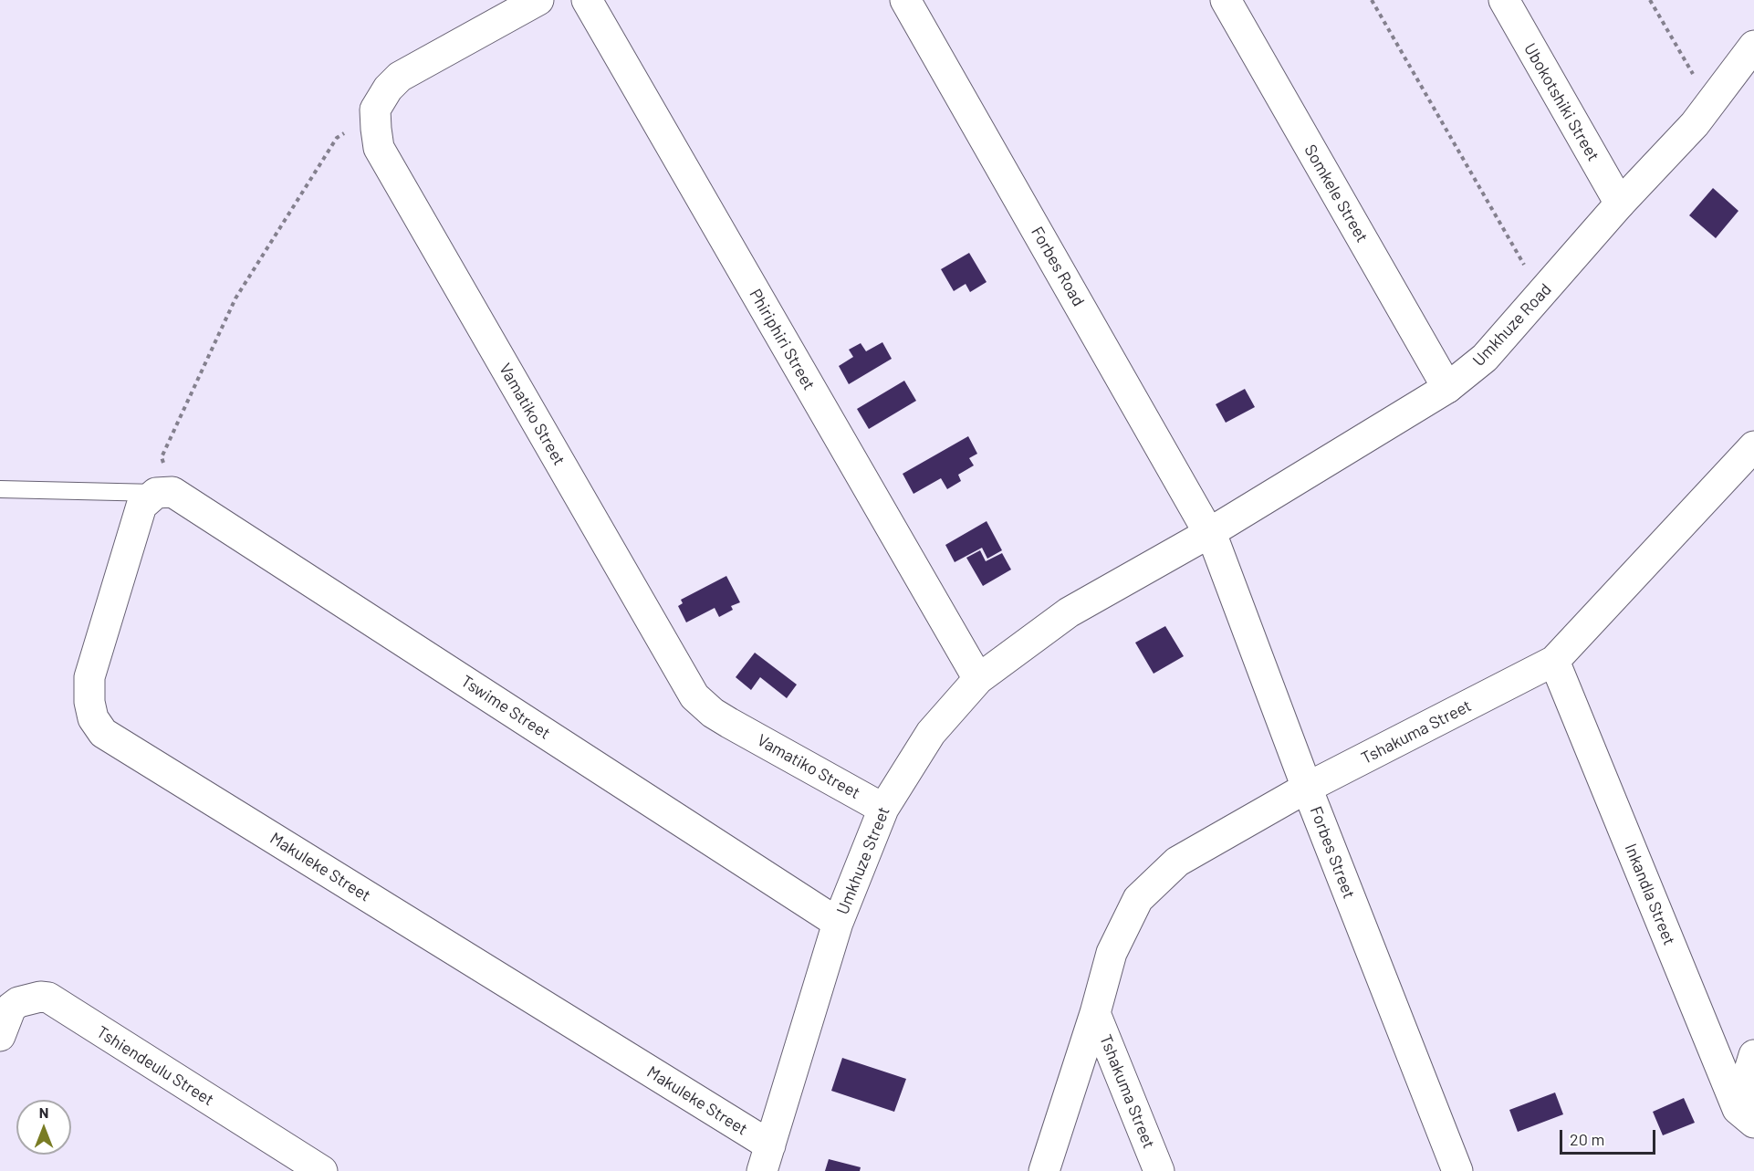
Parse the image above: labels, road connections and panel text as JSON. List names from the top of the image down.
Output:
{
  "streets": {
    "street": [
      "Ubokotshiki Street",
      "Somkele Street",
      "Forbes Road",
      "Umkhuze Road",
      "Phiriphiri Street",
      "Vamatiko Street",
      "Tswime Street",
      "Tshakuma Street",
      "Forbes Street",
      "Umkhuze Street",
      "Makuleke Street",
      "Inkandla Street",
      "Tshiendeulu Street"
    ]
  },
  "crossings": [
    ["Ubokotshiki Street", "Umkhuze Road"],
    ["Somkele Street", "Umkhuze Road"],
    ["Forbes Road", "Umkhuze Road"],
    ["Forbes Road", "Forbes Street"],
    ["Forbes Road", "Umkhuze Street"],
    ["Umkhuze Road", "Forbes Street"],
    ["Umkhuze Road", "Umkhuze Street"],
    ["Phiriphiri Street", "Umkhuze Street"],
    ["Vamatiko Street", "Umkhuze Street"],
    ["Tswime Street", "Umkhuze Street"],
    ["Tswime Street", "Makuleke Street"],
    ["Tshakuma Street", "Forbes Street"],
    ["Tshakuma Street", "Inkandla Street"],
    ["Forbes Street", "Umkhuze Street"],
    ["Umkhuze Street", "Makuleke Street"]
  ],
  "scale_bar": "20 m",
  "north": "top"
}
